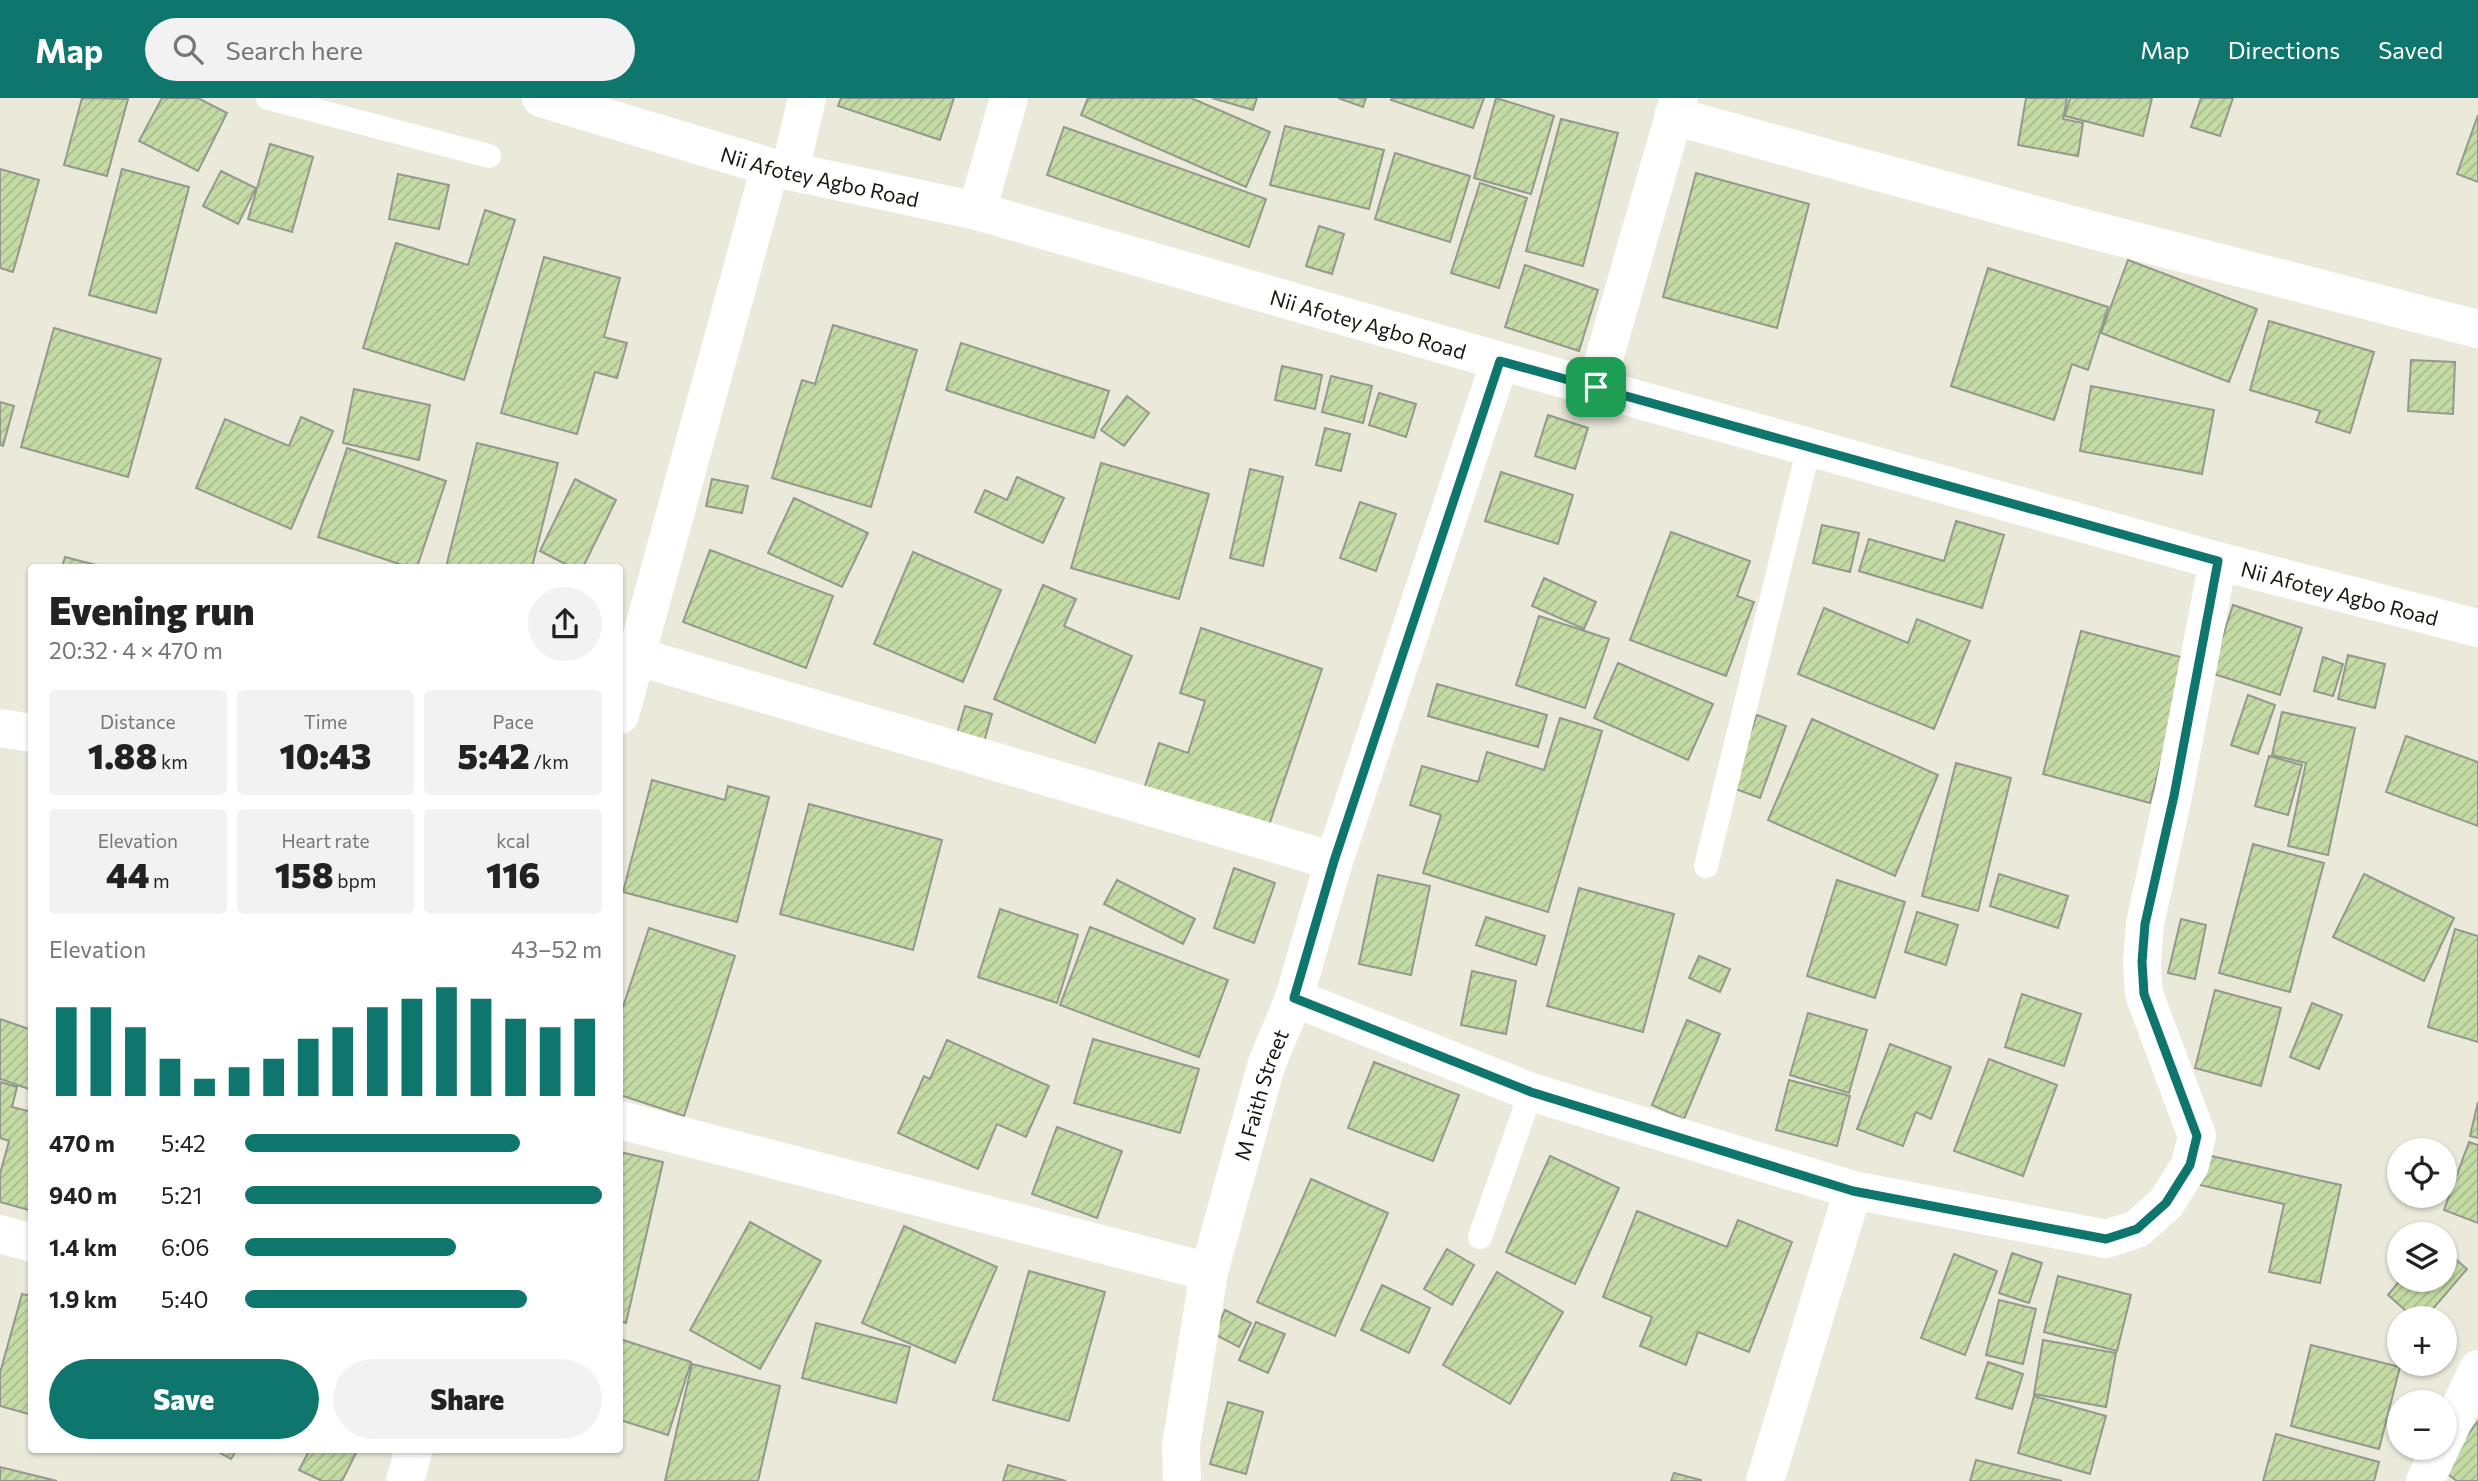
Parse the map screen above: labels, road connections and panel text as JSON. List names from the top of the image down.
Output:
{
  "streets": {
    "street": ["Nii Afotey Agbo Road", "M Faith Street"]
  },
  "crossings": [
    ["Nii Afotey Agbo Road", "M Faith Street"]
  ],
  "page": {
    "header": "Map",
    "search": "Search here",
    "nav": ["Map", "Directions", "Saved"],
    "heading": ["Evening run", "20:32 · 4 × 470 m"],
    "stats": [
      ["Distance", "1.88 km"],
      ["Time", "10:43"],
      ["Pace", "5:42 /km"],
      ["Elevation", "44 m"],
      ["Heart rate", "158 bpm"],
      ["kcal", "116"]
    ],
    "chart": ["Elevation", "43–52 m"],
    "list": [
      {
        "name": "470 m",
        "note": "5:42"
      },
      {
        "name": "940 m",
        "note": "5:21"
      },
      {
        "name": "1.4 km",
        "note": "6:06"
      },
      {
        "name": "1.9 km",
        "note": "5:40"
      }
    ],
    "map_buttons": ["+", "−"],
    "buttons": ["Save", "Share"]
  }
}
